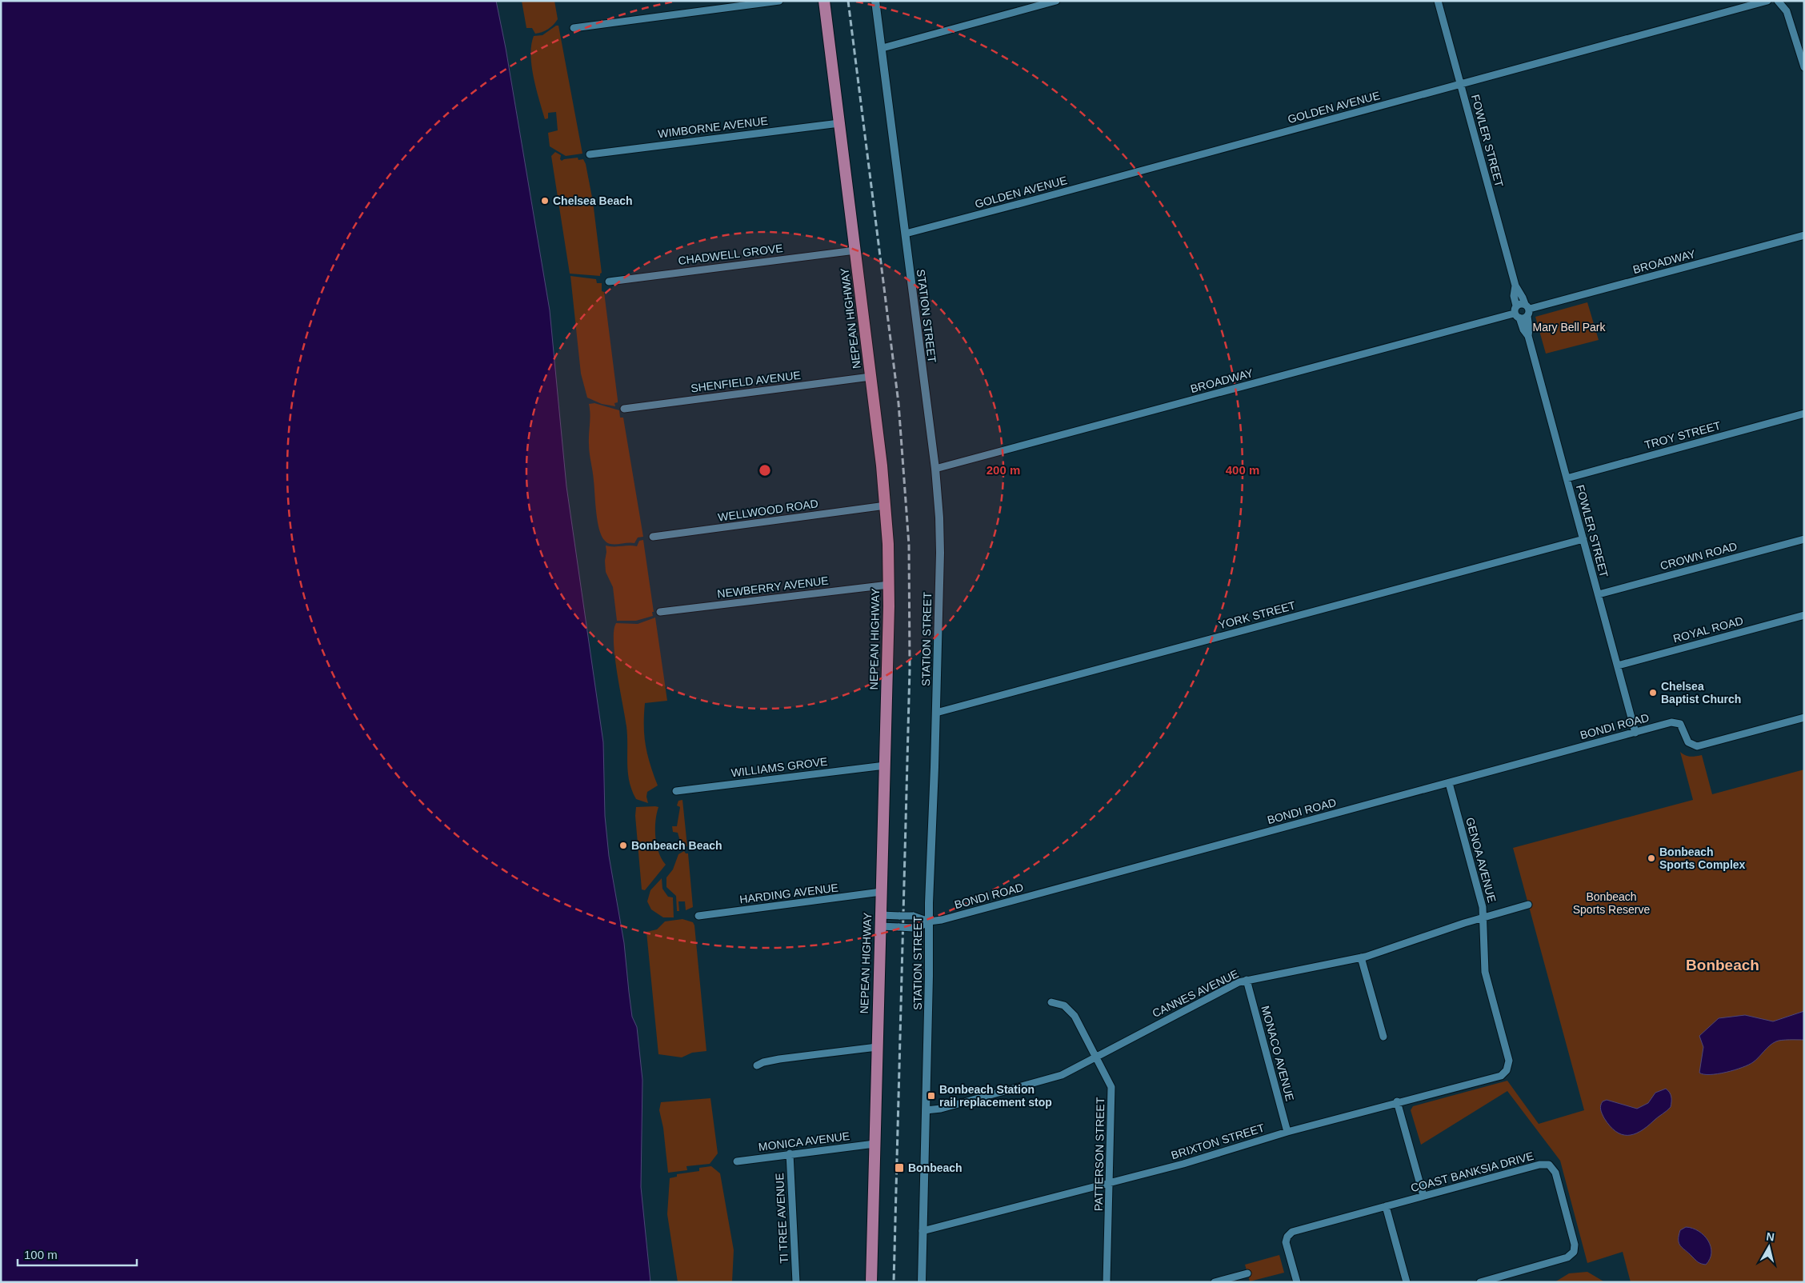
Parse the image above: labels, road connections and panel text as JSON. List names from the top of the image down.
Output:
{
  "streets": {
    "highway": ["NEPEAN HIGHWAY"],
    "street": [
      "GOLDEN AVENUE",
      "WIMBORNE AVENUE",
      "FOWLER STREET",
      "CHADWELL GROVE",
      "BROADWAY",
      "STATION STREET",
      "SHENFIELD AVENUE",
      "TROY STREET",
      "WELLWOOD ROAD",
      "CROWN ROAD",
      "NEWBERRY AVENUE",
      "YORK STREET",
      "ROYAL ROAD",
      "BONDI ROAD",
      "WILLIAMS GROVE",
      "GENOA AVENUE",
      "HARDING AVENUE",
      "CANNES AVENUE",
      "MONACO AVENUE",
      "MONICA AVENUE",
      "BRIXTON STREET",
      "PATTERSON STREET",
      "COAST BANKSIA DRIVE",
      "TI TREE AVENUE"
    ]
  },
  "crossings": [
    ["GOLDEN AVENUE", "FOWLER STREET"],
    ["GOLDEN AVENUE", "STATION STREET"],
    ["WIMBORNE AVENUE", "NEPEAN HIGHWAY"],
    ["FOWLER STREET", "BROADWAY"],
    ["FOWLER STREET", "TROY STREET"],
    ["FOWLER STREET", "CROWN ROAD"],
    ["FOWLER STREET", "YORK STREET"],
    ["FOWLER STREET", "ROYAL ROAD"],
    ["FOWLER STREET", "BONDI ROAD"],
    ["CHADWELL GROVE", "NEPEAN HIGHWAY"],
    ["BROADWAY", "STATION STREET"],
    ["STATION STREET", "YORK STREET"],
    ["STATION STREET", "BONDI ROAD"],
    ["STATION STREET", "CANNES AVENUE"],
    ["STATION STREET", "BRIXTON STREET"],
    ["NEPEAN HIGHWAY", "SHENFIELD AVENUE"],
    ["NEPEAN HIGHWAY", "WELLWOOD ROAD"],
    ["NEPEAN HIGHWAY", "NEWBERRY AVENUE"],
    ["NEPEAN HIGHWAY", "BONDI ROAD"],
    ["NEPEAN HIGHWAY", "WILLIAMS GROVE"],
    ["NEPEAN HIGHWAY", "HARDING AVENUE"],
    ["NEPEAN HIGHWAY", "MONICA AVENUE"],
    ["BONDI ROAD", "GENOA AVENUE"],
    ["GENOA AVENUE", "CANNES AVENUE"],
    ["GENOA AVENUE", "BRIXTON STREET"],
    ["CANNES AVENUE", "MONACO AVENUE"],
    ["CANNES AVENUE", "PATTERSON STREET"],
    ["MONACO AVENUE", "BRIXTON STREET"],
    ["MONICA AVENUE", "TI TREE AVENUE"],
    ["BRIXTON STREET", "PATTERSON STREET"]
  ],
  "districts": ["Bonbeach"],
  "parks": ["Mary Bell Park", "Bonbeach Sports Reserve"],
  "places": {
    "other": [
      "Chelsea Beach",
      "Chelsea Baptist Church",
      "Bonbeach Beach",
      "Bonbeach Sports Complex"
    ],
    "transit": ["Bonbeach Station rail replacement stop", "Bonbeach"]
  },
  "scale_bar": "100 m",
  "north": "top",
  "rings": ["200 m", "400 m"]
}
